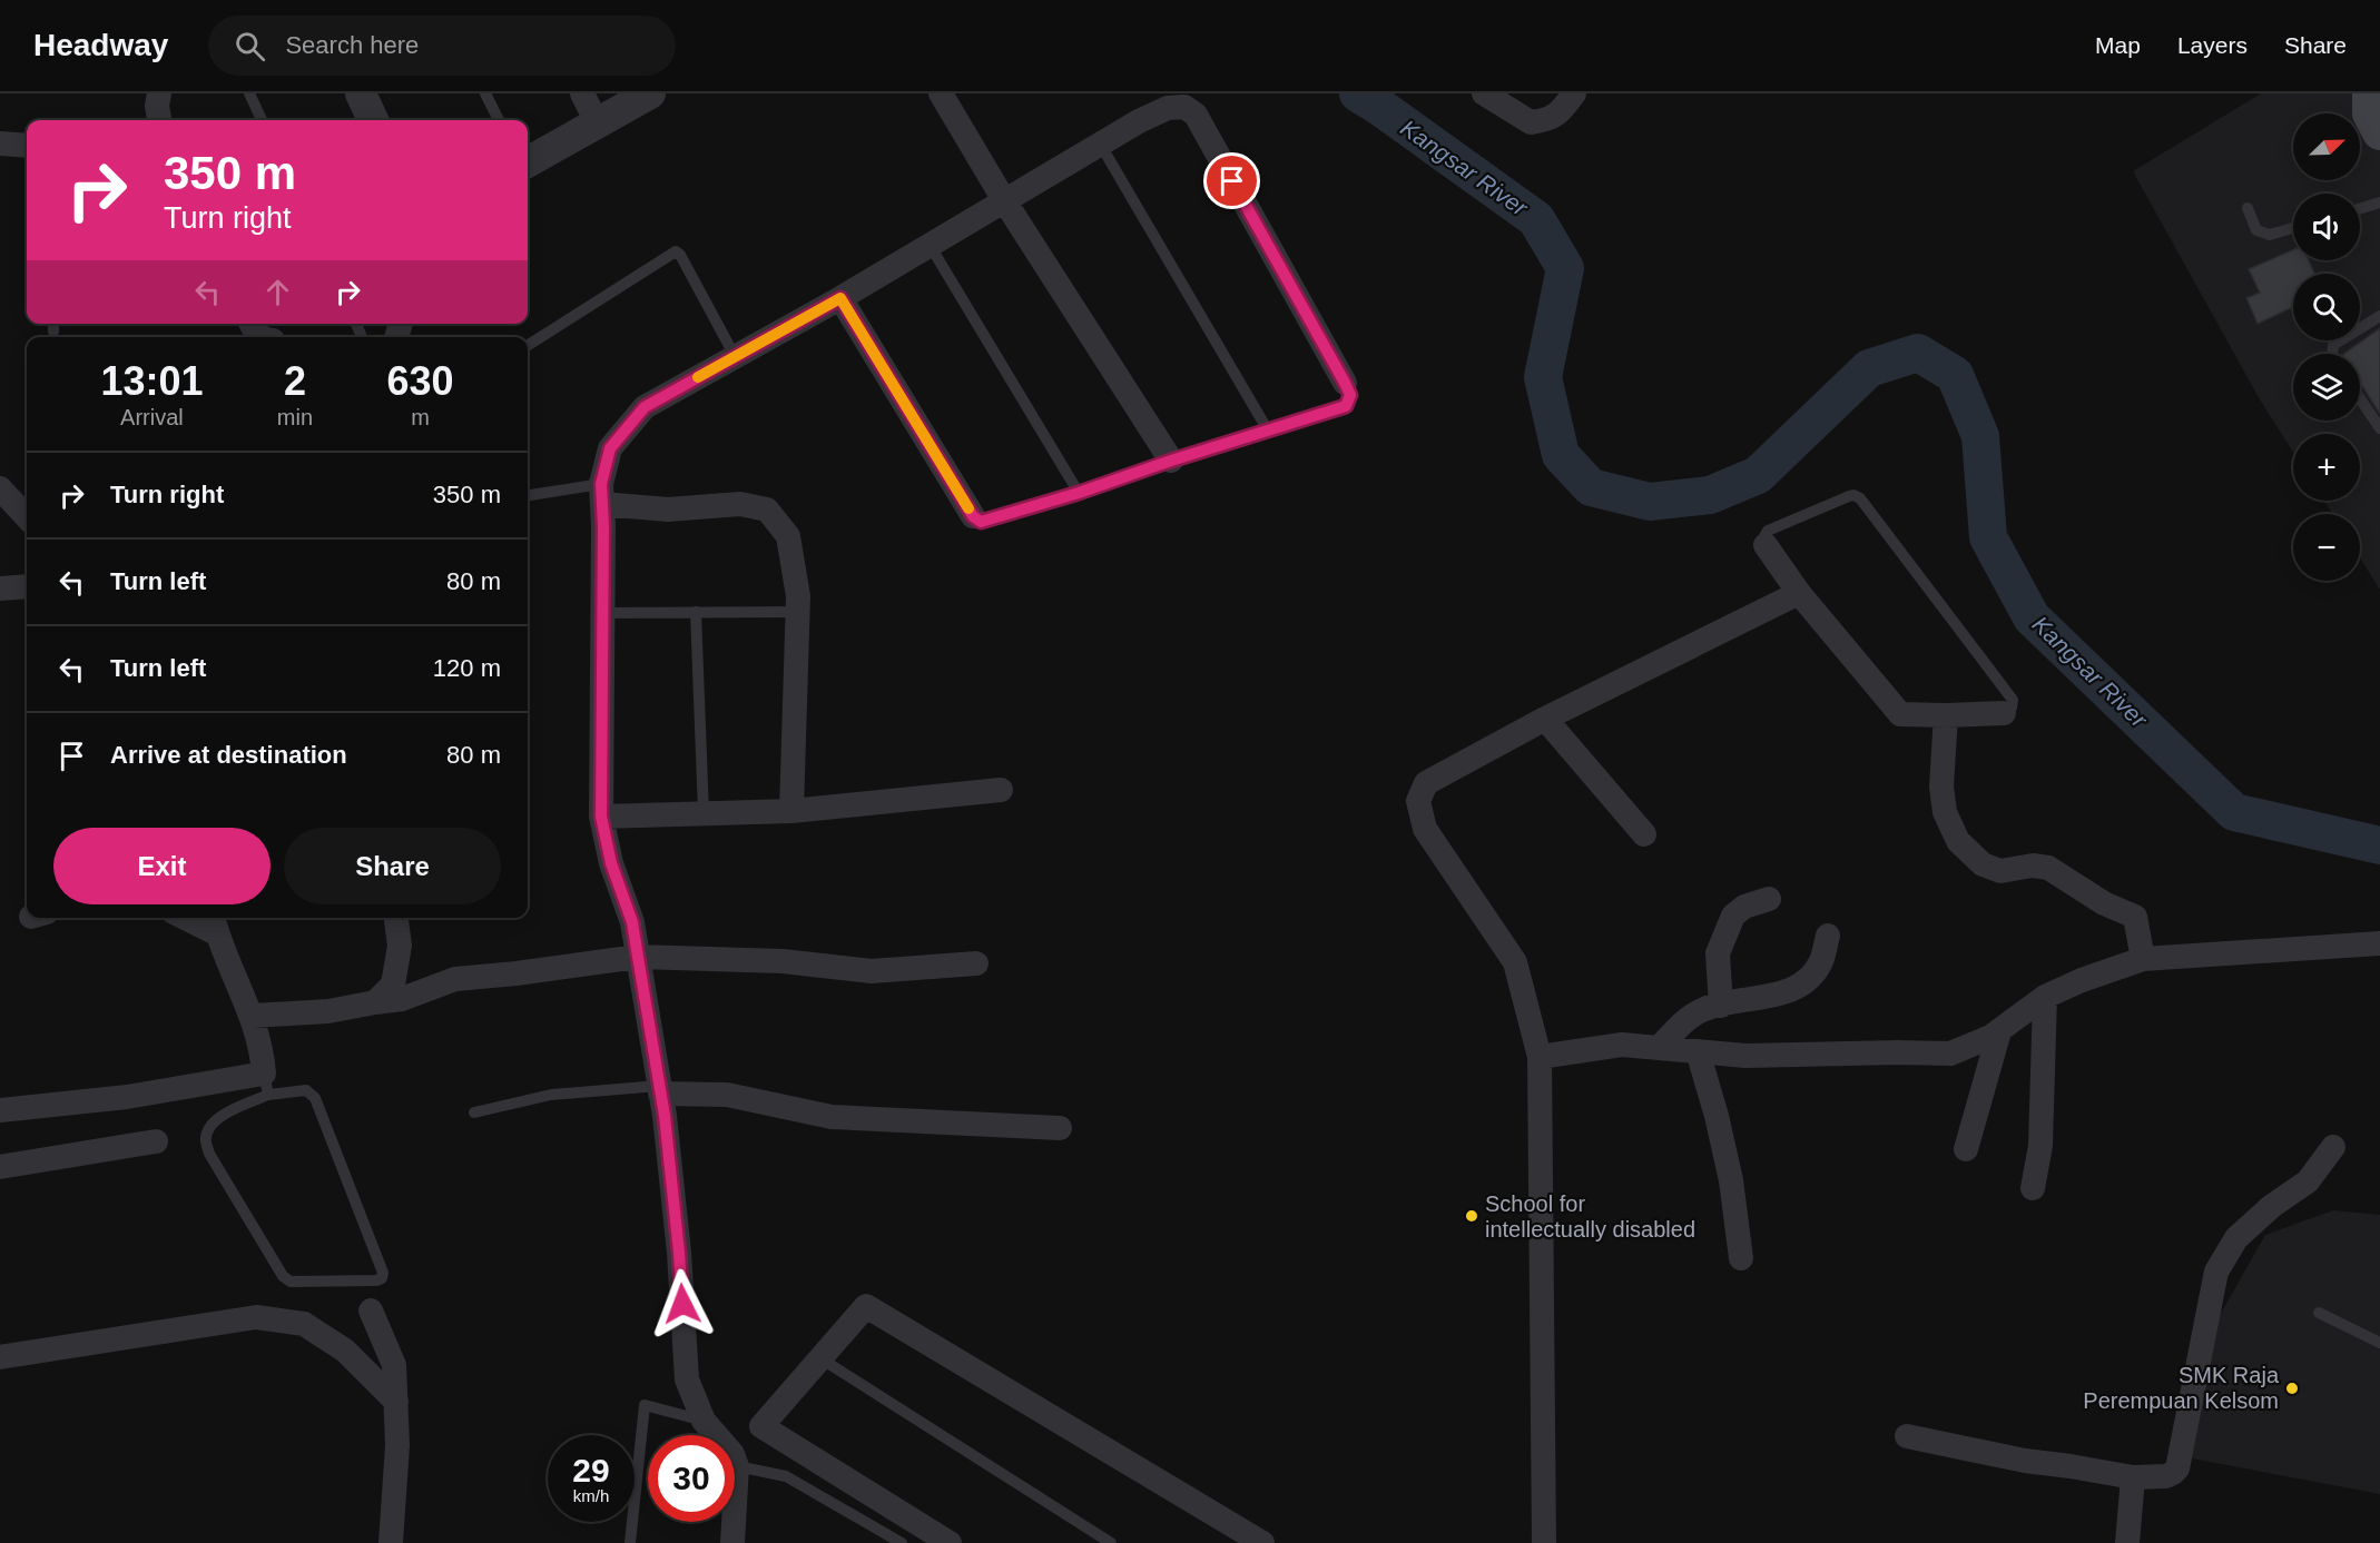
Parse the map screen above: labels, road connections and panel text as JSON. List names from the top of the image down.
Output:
{
  "water": ["Kangsar River"],
  "places": ["School for intellectually disabled", "SMK Raja Perempuan Kelsom"],
  "north": "top right",
  "page": {
    "header": "Headway",
    "search": "Search here",
    "nav": ["Map", "Layers", "Share"],
    "map_buttons": ["+", "−"],
    "turn": ["350 m", "Turn right"],
    "eta": [
      "13:01",
      "Arrival",
      "2",
      "min",
      "630",
      "m"
    ],
    "list": [
      {
        "name": "Turn right",
        "value": "350 m"
      },
      {
        "name": "Turn left",
        "value": "80 m"
      },
      {
        "name": "Turn left",
        "value": "120 m"
      },
      {
        "name": "Arrive at destination",
        "value": "80 m"
      }
    ],
    "buttons": ["Exit", "Share"],
    "speed": "29 km/h",
    "limit": "30"
  }
}
